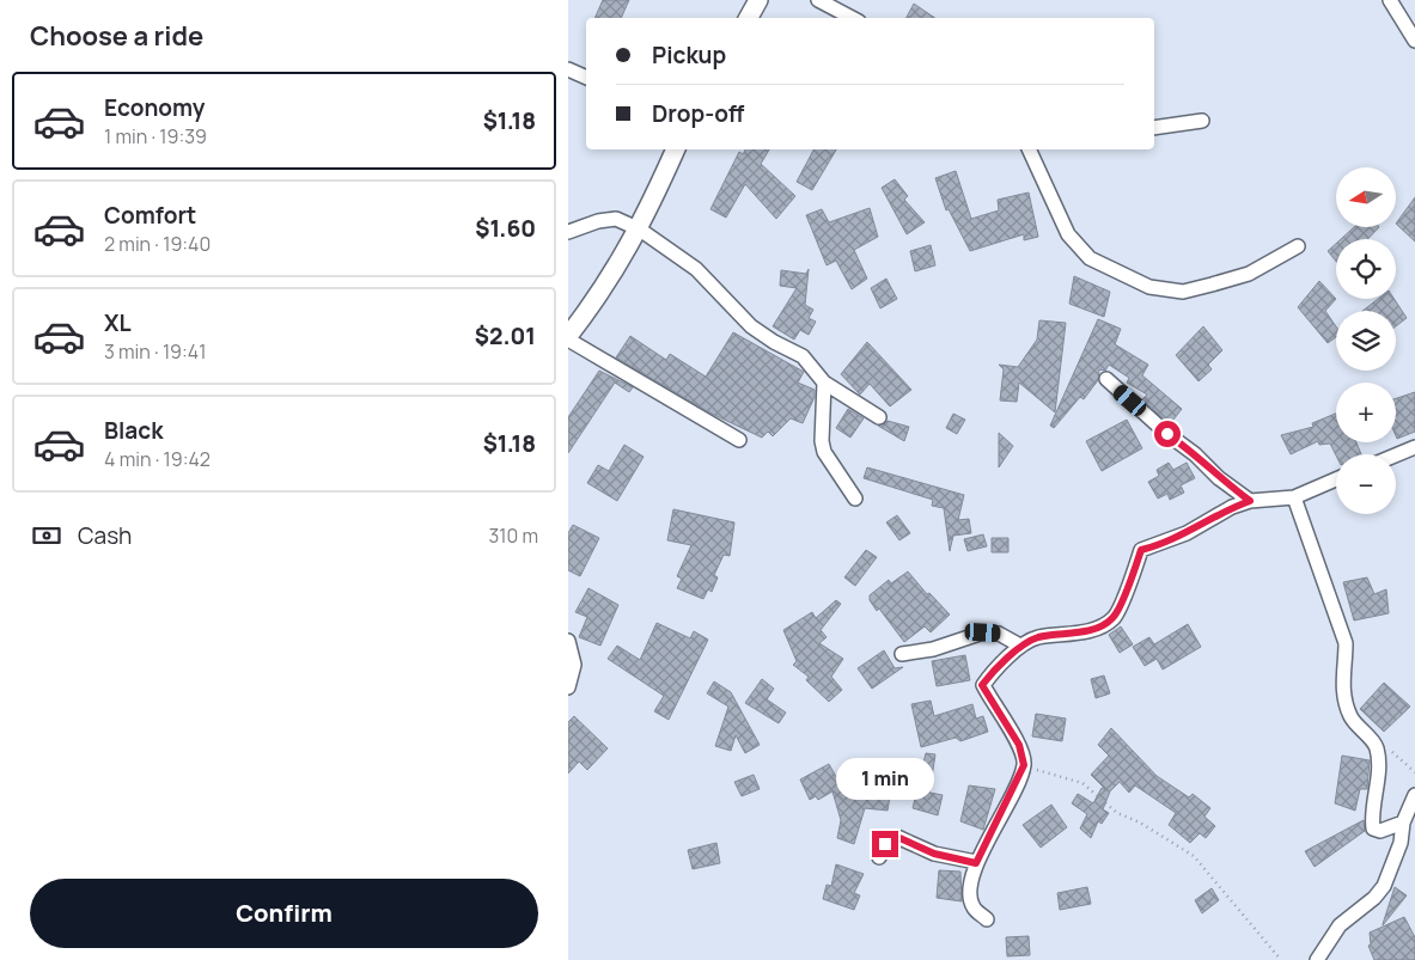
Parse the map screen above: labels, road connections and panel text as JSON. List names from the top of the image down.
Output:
{
  "north": "left",
  "page": {
    "heading": "Choose a ride",
    "banner": ["Pickup", "Drop-off"],
    "list": [
      {
        "name": "Economy",
        "note": "1 min · 19:39",
        "value": "$1.18"
      },
      {
        "name": "Comfort",
        "note": "2 min · 19:40",
        "value": "$1.60"
      },
      {
        "name": "XL",
        "note": "3 min · 19:41",
        "value": "$2.01"
      },
      {
        "name": "Black",
        "note": "4 min · 19:42",
        "value": "$1.18"
      }
    ],
    "map_buttons": ["+", "−"],
    "pay": ["Cash", "310 m"],
    "bubble": "1 min",
    "buttons": "Confirm"
  }
}
